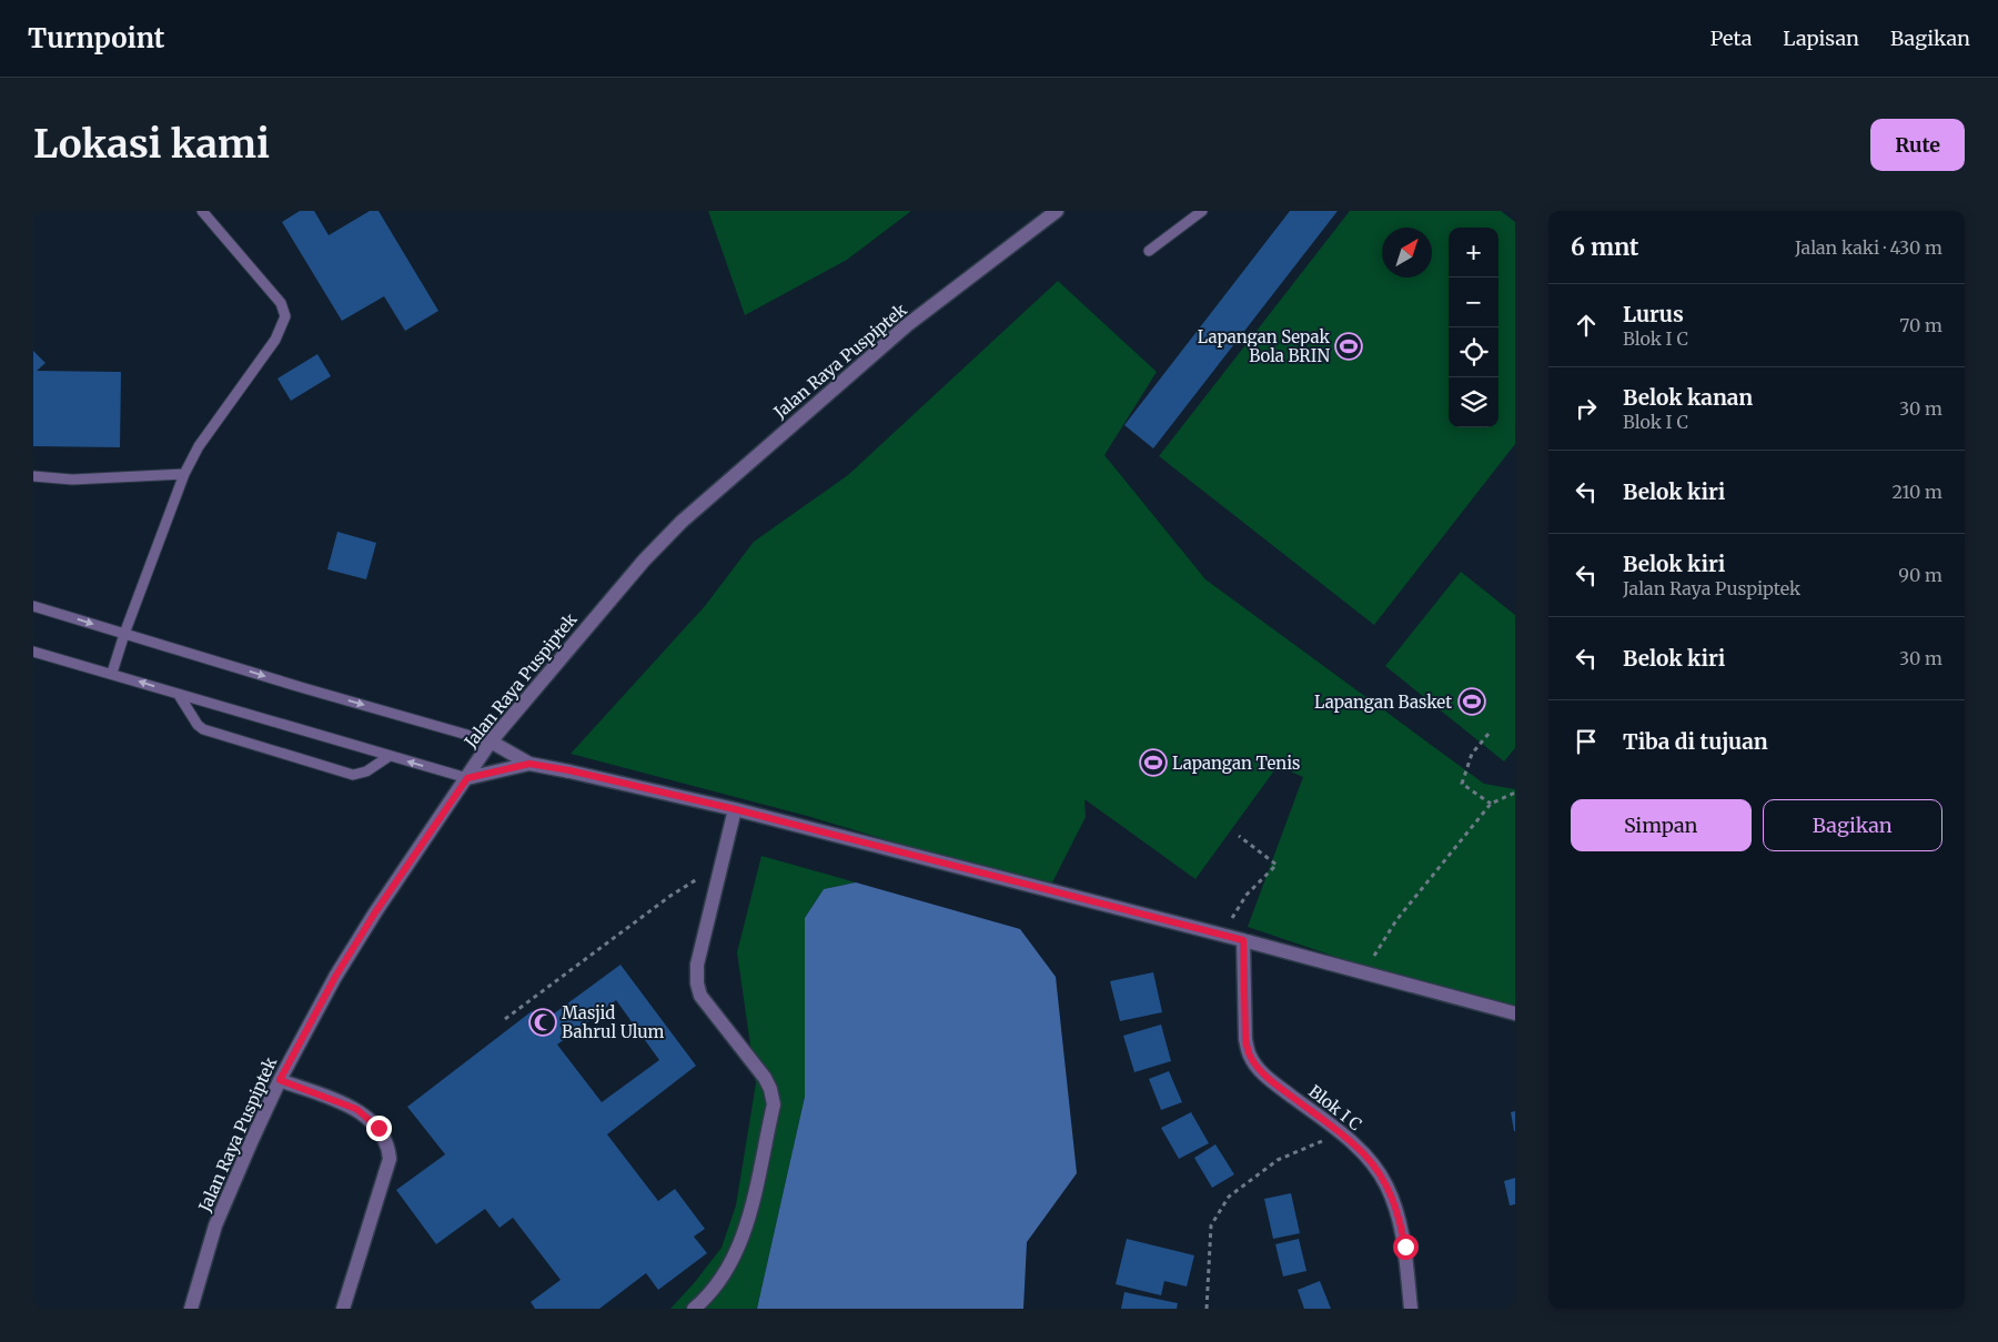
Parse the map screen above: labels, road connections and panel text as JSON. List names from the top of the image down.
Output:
{
  "streets": {
    "street": ["Jalan Raya Puspiptek", "Blok I C"]
  },
  "places": {
    "sports": ["Lapangan Sepak Bola BRIN", "Lapangan Basket", "Lapangan Tenis"],
    "mosque": ["Masjid Bahrul Ulum"]
  },
  "north": "top right",
  "page": {
    "header": "Turnpoint",
    "nav": ["Peta", "Lapisan", "Bagikan"],
    "buttons": [
      "Rute",
      ["Simpan", "Bagikan"]
    ],
    "title": "Lokasi kami",
    "heading": ["6 mnt", "Jalan kaki · 430 m"],
    "map_buttons": ["+", "−"],
    "list": [
      ["Lurus", "Blok I C", "70 m"],
      ["Belok kanan", "Blok I C", "30 m"],
      ["Belok kiri", "210 m"],
      ["Belok kiri", "Jalan Raya Puspiptek", "90 m"],
      ["Belok kiri", "30 m"],
      "Tiba di tujuan"
    ]
  }
}
